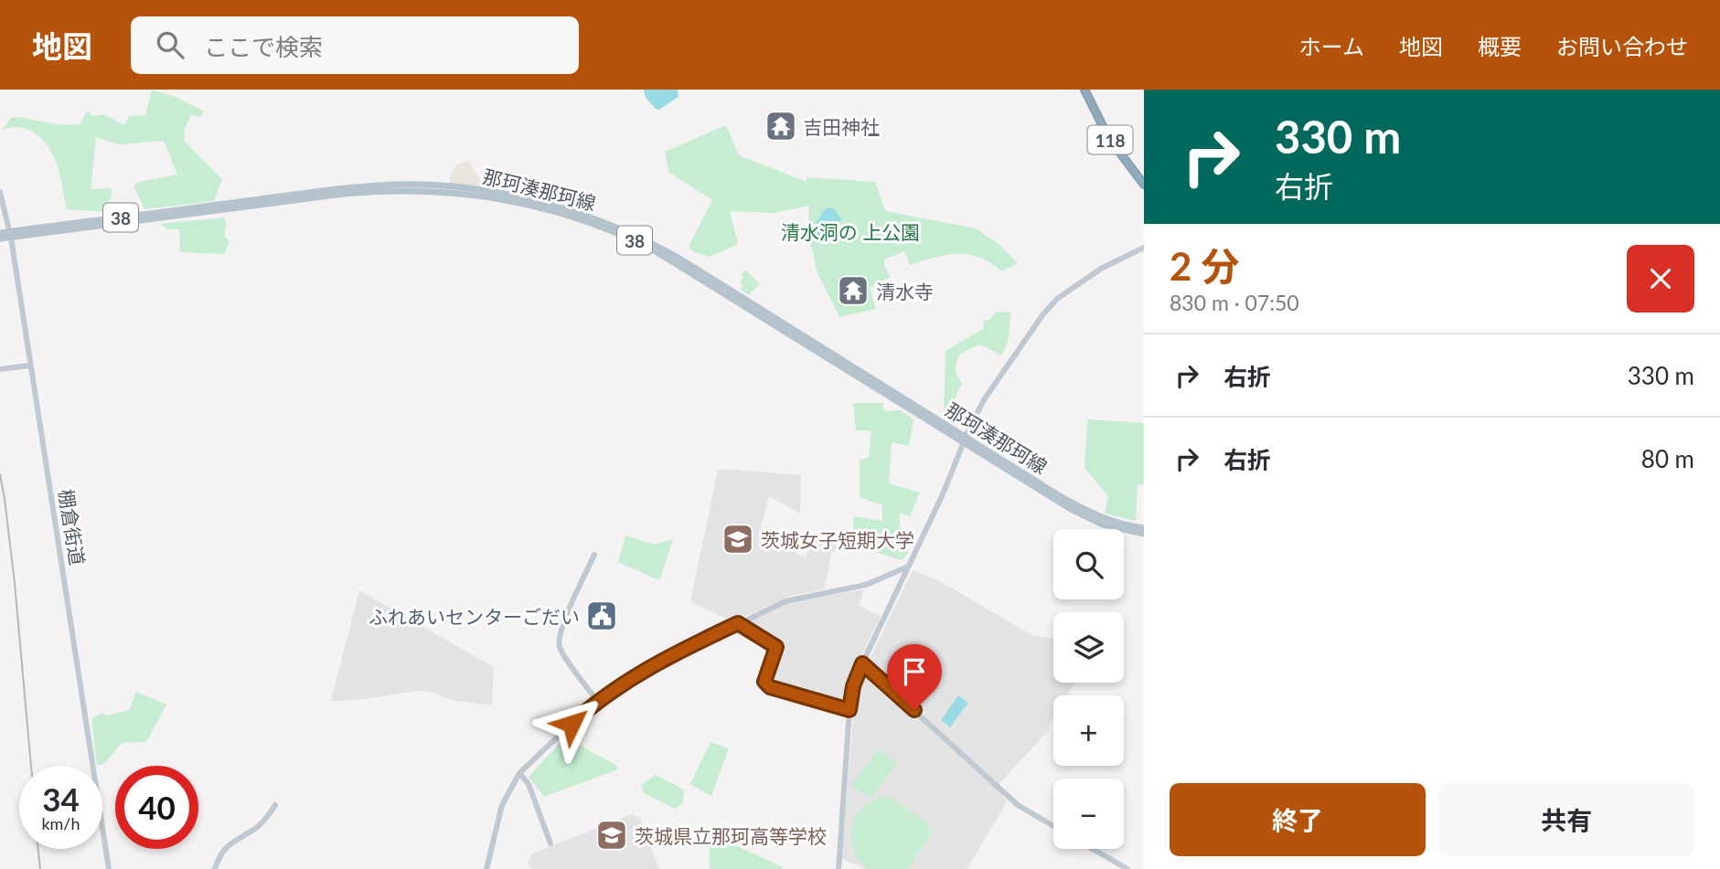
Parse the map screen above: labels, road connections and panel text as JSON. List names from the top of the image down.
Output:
{
  "streets": {
    "highway": ["118"],
    "main road": ["那珂湊那珂線", "38"],
    "street": ["棚倉街道"]
  },
  "crossings": [
    ["那珂湊那珂線", "棚倉街道"]
  ],
  "parks": ["清水洞の 上公園"],
  "places": {
    "temple": ["吉田神社", "清水寺"],
    "school or university": ["茨城女子短期大学", "茨城県立那珂高等学校"],
    "public building": ["ふれあいセンターごだい"]
  },
  "page": {
    "header": "地図",
    "search": "ここで検索",
    "nav": [
      "ホーム",
      "地図",
      "概要",
      "お問い合わせ"
    ],
    "turn": ["330 m", "右折"],
    "heading": ["2 分", "830 m · 07:50"],
    "list": [
      {
        "name": "右折",
        "value": "330 m"
      },
      {
        "name": "右折",
        "value": "80 m"
      }
    ],
    "map_buttons": ["+", "−"],
    "speed": "34 km/h",
    "limit": "40",
    "buttons": ["終了", "共有"]
  }
}
